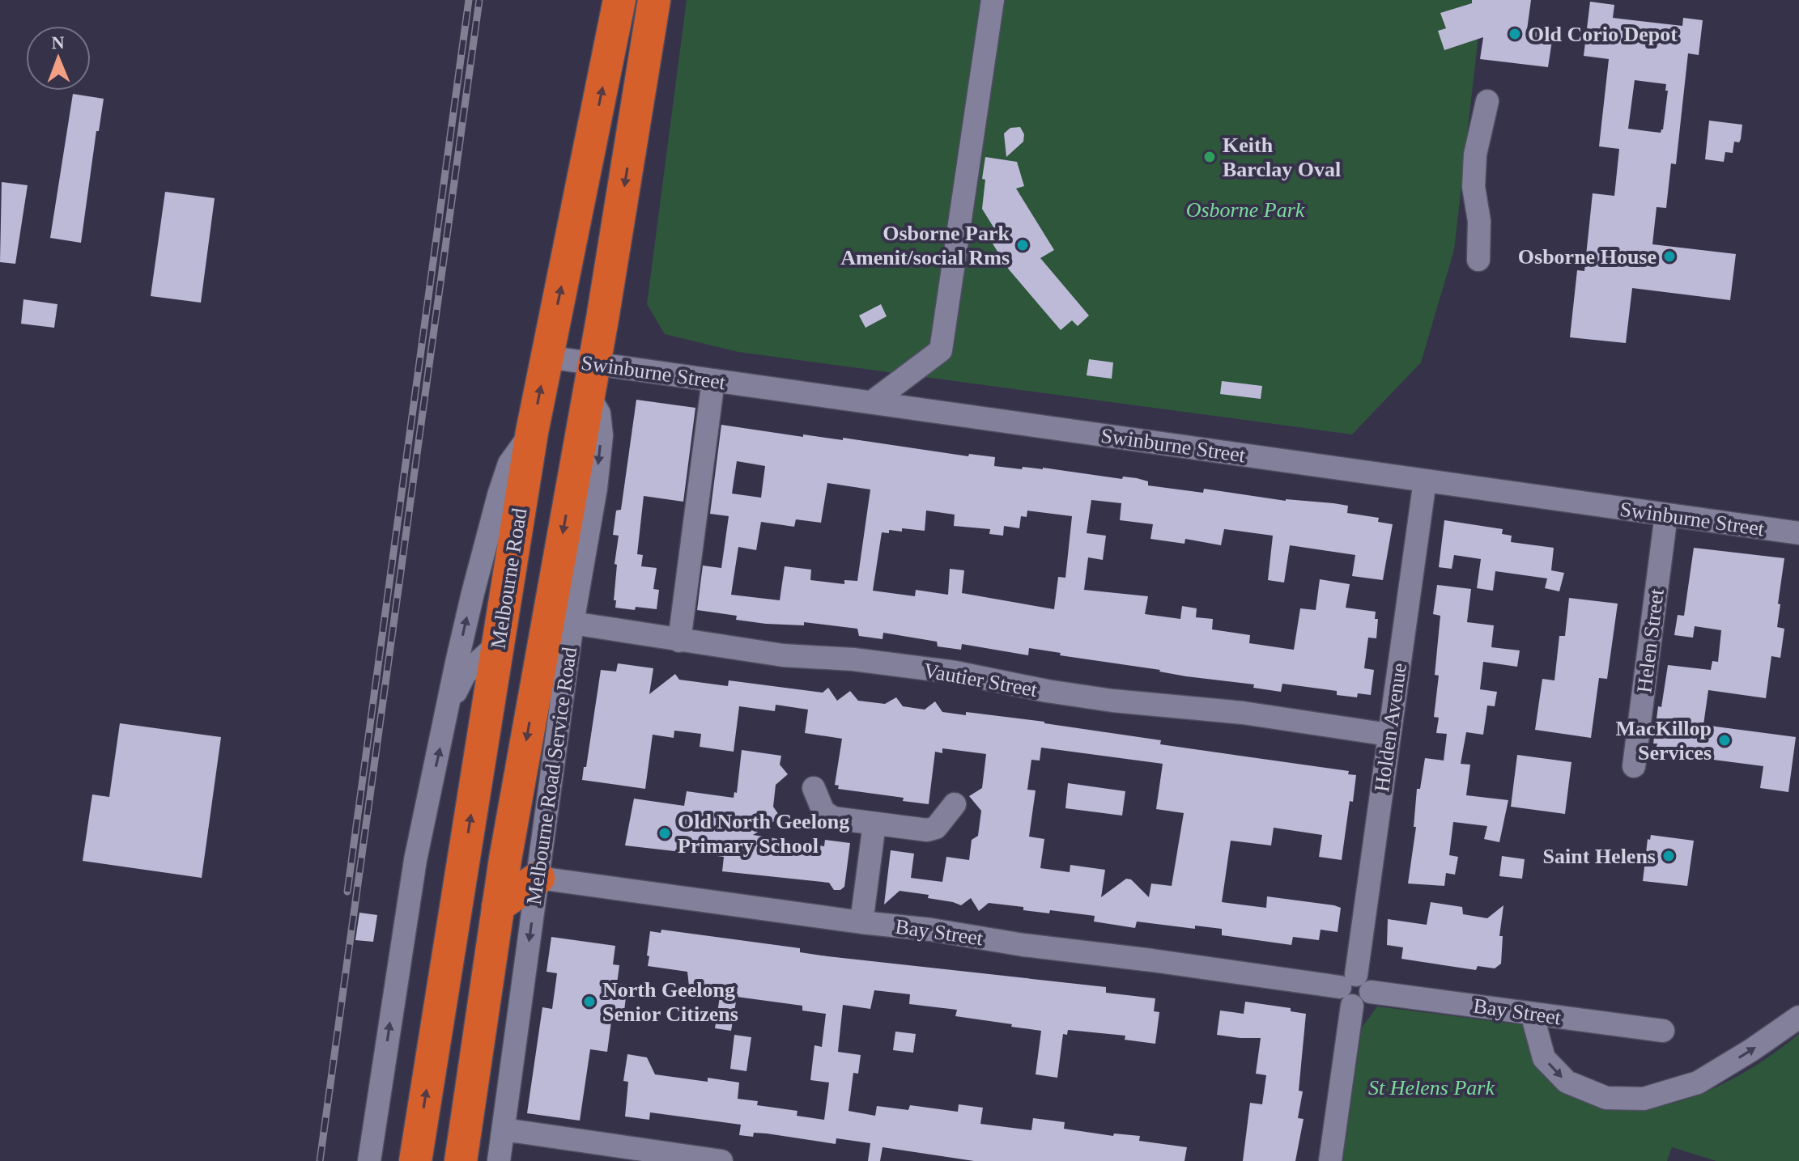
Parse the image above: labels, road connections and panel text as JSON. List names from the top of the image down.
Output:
{
  "streets": {
    "highway": ["Melbourne Road"],
    "street": [
      "Swinburne Street",
      "Helen Street",
      "Vautier Street",
      "Holden Avenue",
      "Melbourne Road Service Road",
      "Bay Street"
    ]
  },
  "crossings": [
    ["Swinburne Street", "Melbourne Road"],
    ["Swinburne Street", "Helen Street"],
    ["Swinburne Street", "Holden Avenue"],
    ["Melbourne Road", "Melbourne Road Service Road"],
    ["Vautier Street", "Holden Avenue"],
    ["Vautier Street", "Melbourne Road Service Road"],
    ["Holden Avenue", "Bay Street"],
    ["Melbourne Road Service Road", "Bay Street"]
  ],
  "parks": ["Osborne Park", "St Helens Park"],
  "places": [
    "Old Corio Depot",
    "Keith Barclay Oval",
    "Osborne Park Amenit/social Rms",
    "Osborne House",
    "MacKillop Services",
    "Old North Geelong Primary School",
    "Saint Helens",
    "North Geelong Senior Citizens"
  ],
  "north": "top"
}
